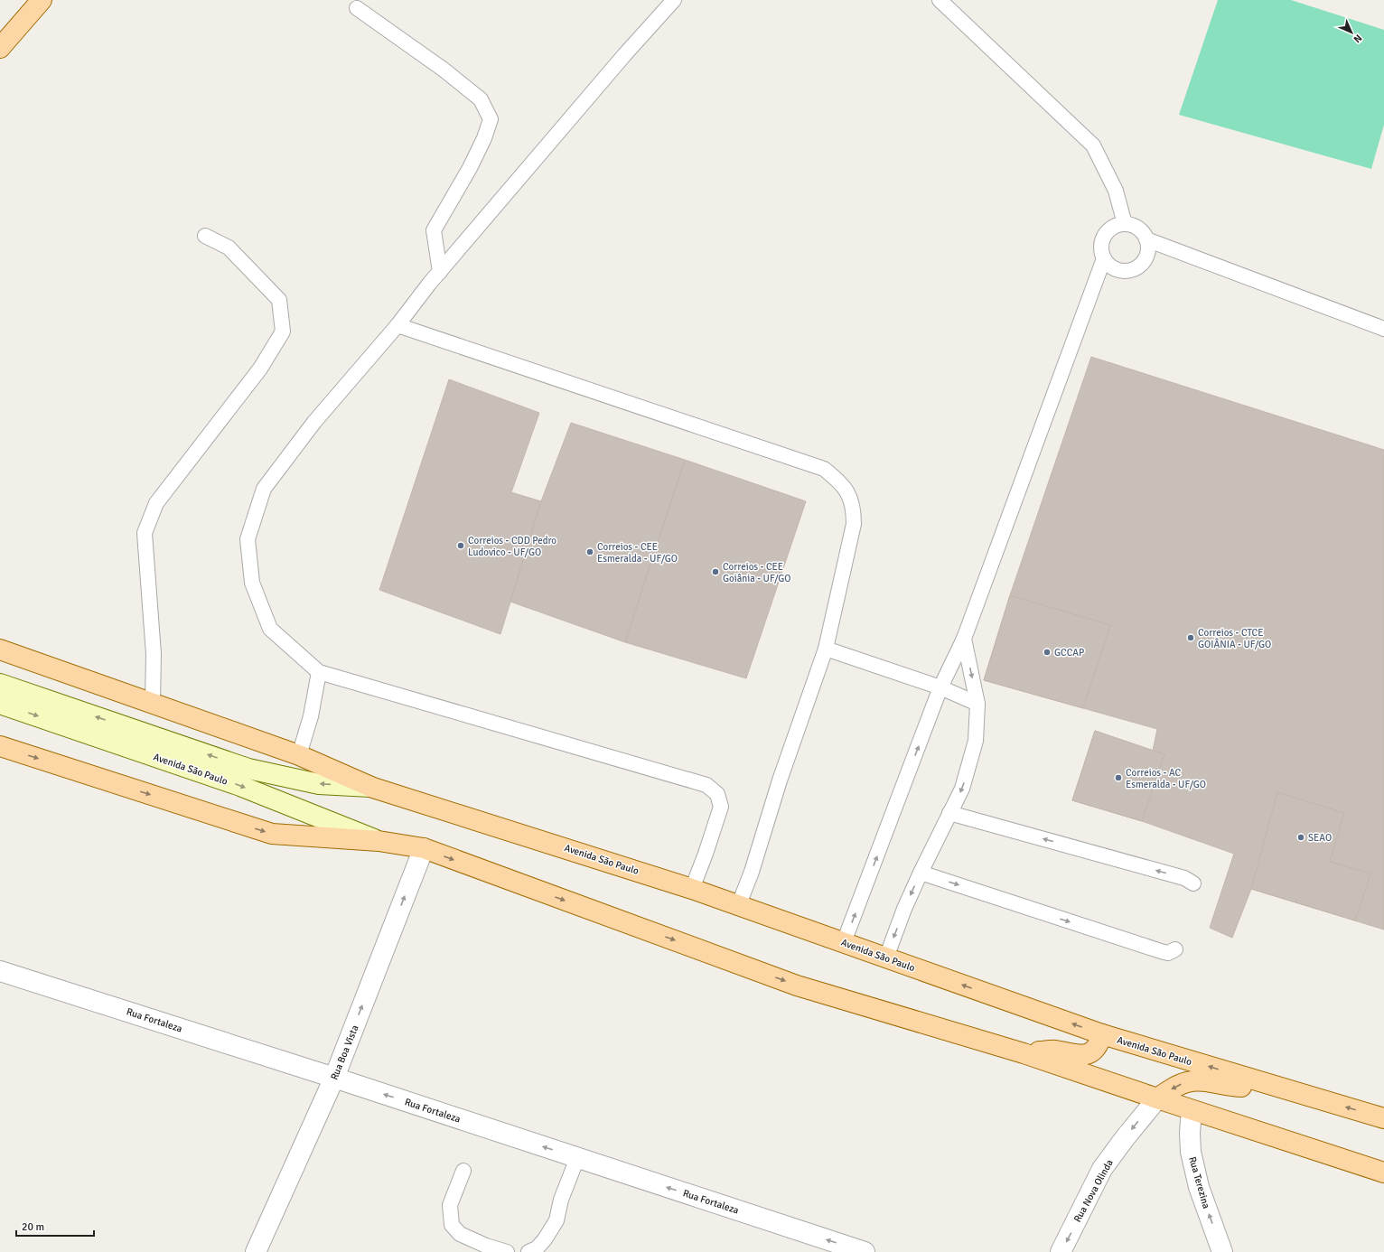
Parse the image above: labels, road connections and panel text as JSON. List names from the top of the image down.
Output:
{
  "streets": {
    "main road": ["Avenida São Paulo"],
    "street": [
      "Rua Fortaleza",
      "Rua Boa Vista",
      "Rua Terezina",
      "Rua Nova Olinda"
    ]
  },
  "crossings": [
    ["Avenida São Paulo", "Rua Boa Vista"],
    ["Avenida São Paulo", "Rua Terezina"],
    ["Avenida São Paulo", "Rua Nova Olinda"],
    ["Rua Fortaleza", "Rua Boa Vista"]
  ],
  "one_way": [
    "Rua Fortaleza",
    "Rua Boa Vista",
    "Rua Terezina",
    "Rua Nova Olinda"
  ],
  "places": [
    "Correios - CDD Pedro Ludovico - UF/GO",
    "Correios - CEE Esmeralda - UF/GO",
    "Correios - CEE Goiânia - UF/GO",
    "Correios - CTCE GOIÂNIA - UF/GO",
    "GCCAP",
    "Correios - AC Esmeralda - UF/GO",
    "SEAO"
  ],
  "scale_bar": "20 m",
  "north": "bottom right"
}
